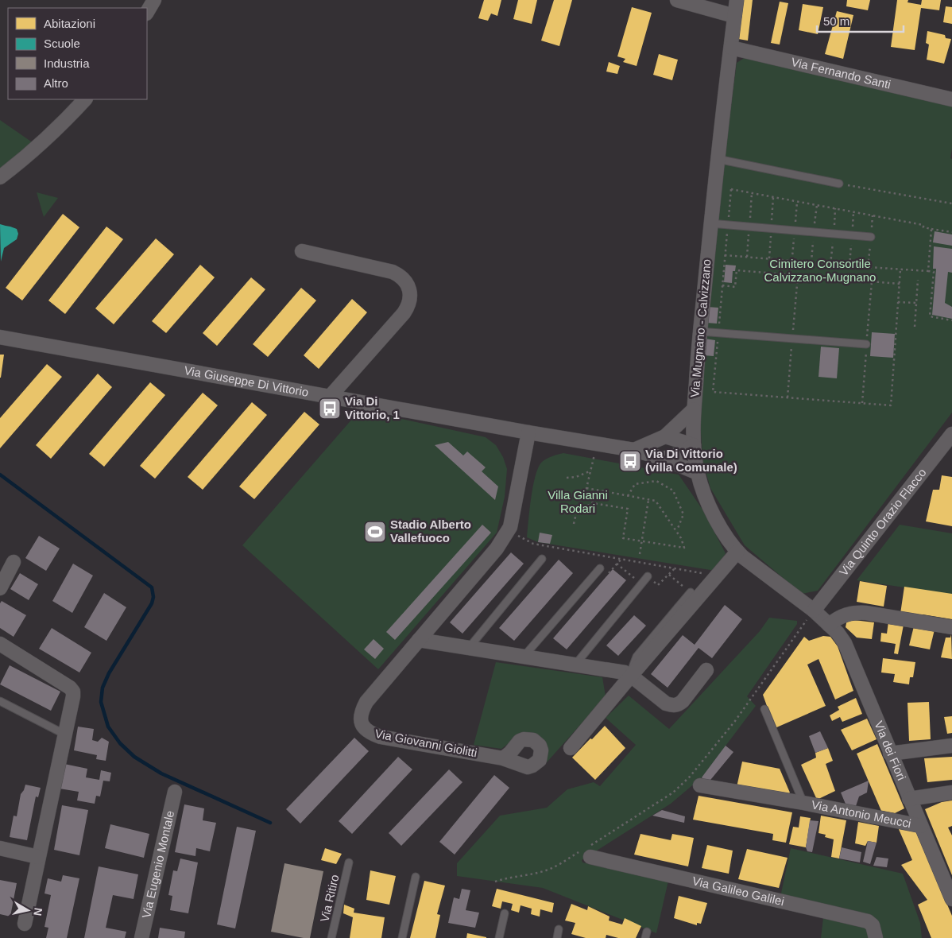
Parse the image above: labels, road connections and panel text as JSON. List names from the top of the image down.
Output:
{
  "streets": {
    "street": [
      "Via Fernando Santi",
      "Via Mugnano - Calvizzano",
      "Via Giuseppe Di Vittorio",
      "Via Quinto Orazio Flacco",
      "Via Giovanni Giolitti",
      "Via dei Fiori",
      "Via Antonio Meucci",
      "Via Eugenio Montale",
      "Via Galileo Galilei"
    ],
    "lane": ["Via Ritiro"]
  },
  "crossings": [
    ["Via Fernando Santi", "Via Mugnano - Calvizzano"],
    ["Via Mugnano - Calvizzano", "Via Giuseppe Di Vittorio"],
    ["Via Mugnano - Calvizzano", "Via Quinto Orazio Flacco"],
    ["Via Mugnano - Calvizzano", "Via dei Fiori"],
    ["Via Giuseppe Di Vittorio", "Via Giovanni Giolitti"],
    ["Via Quinto Orazio Flacco", "Via dei Fiori"],
    ["Via dei Fiori", "Via Antonio Meucci"]
  ],
  "parks": ["Cimitero Consortile Calvizzano-Mugnano", "Villa Gianni Rodari"],
  "places": {
    "bus stop": ["Via Di Vittorio, 1", "Via Di Vittorio (villa Comunale)"],
    "sports": ["Stadio Alberto Vallefuoco"]
  },
  "legend": [
    "Abitazioni",
    "Scuole",
    "Industria",
    "Altro"
  ],
  "scale_bar": "50 m",
  "north": "right"
}
